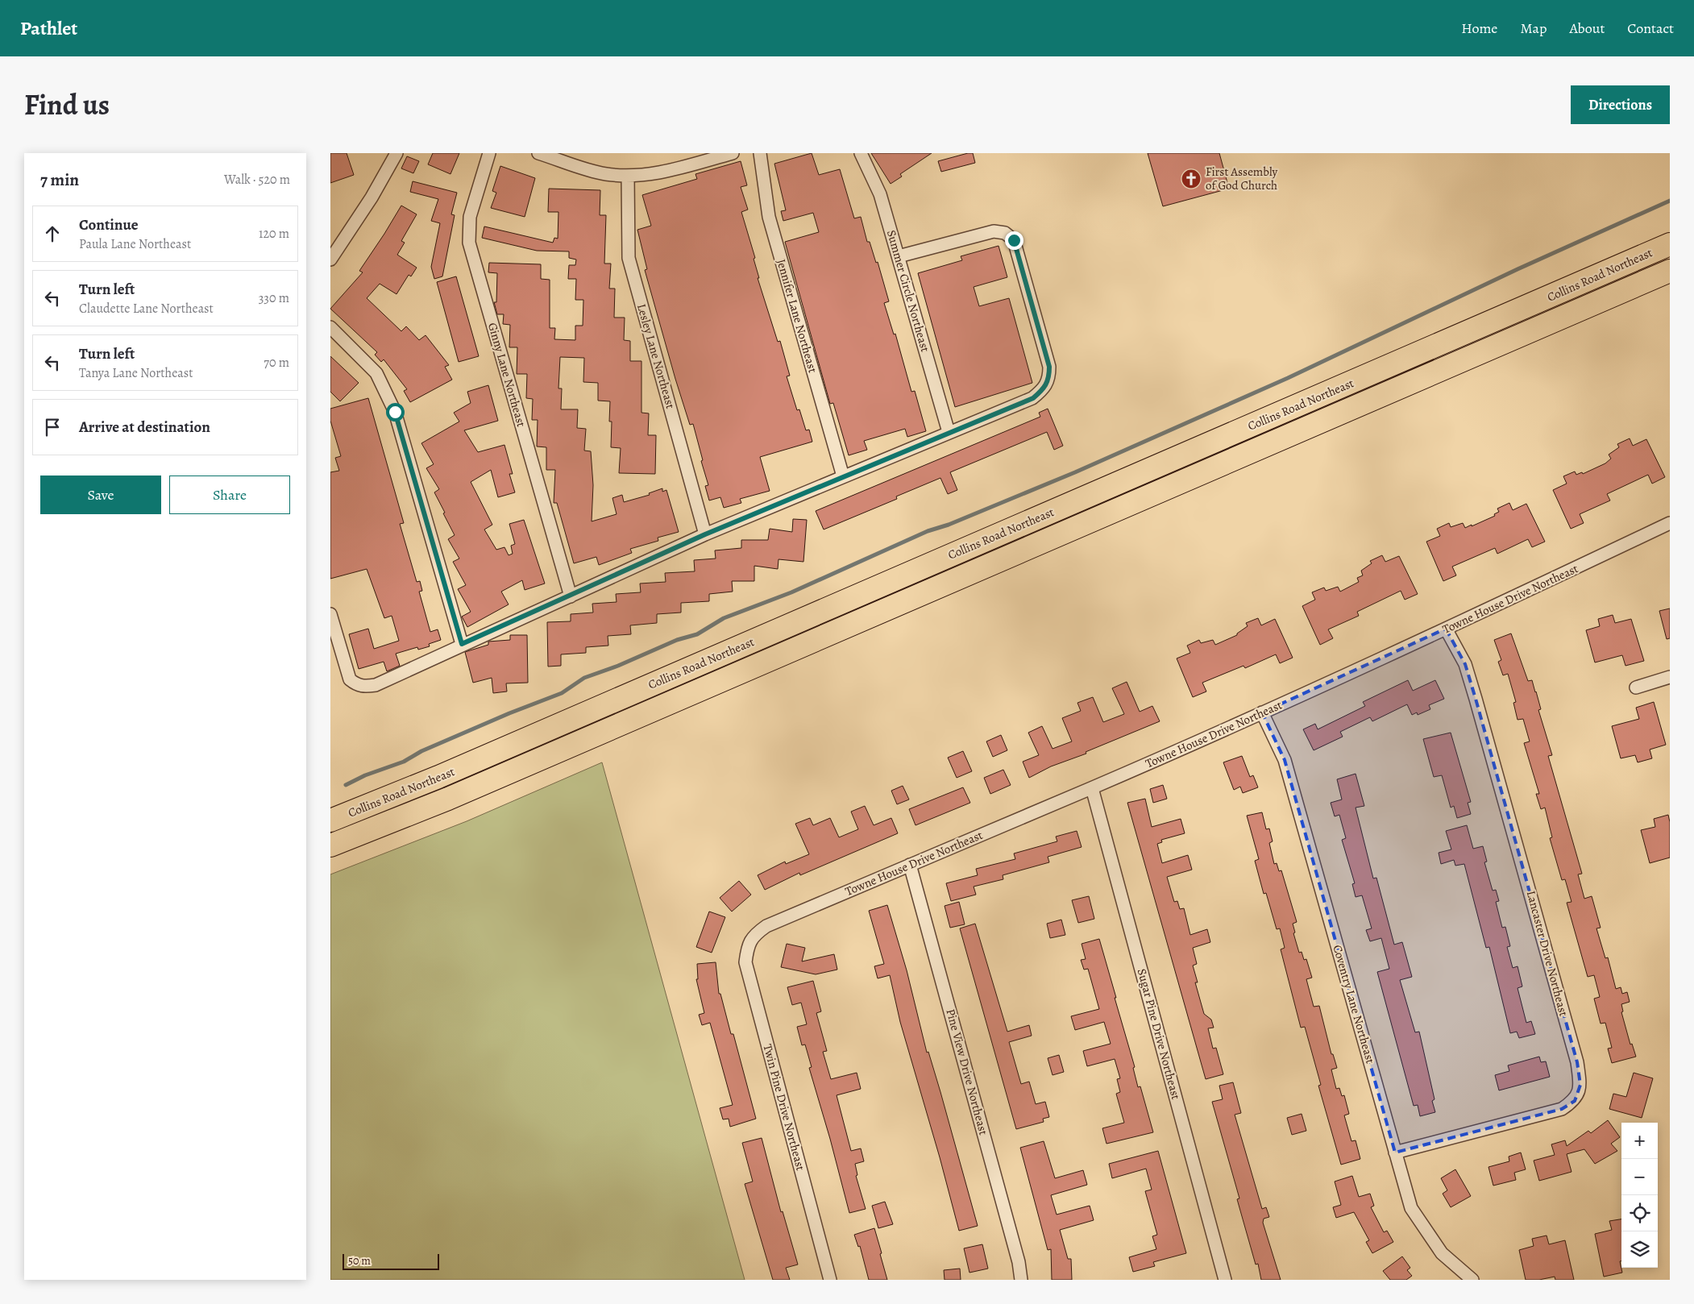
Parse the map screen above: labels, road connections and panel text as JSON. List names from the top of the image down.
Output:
{
  "streets": {
    "highway": ["Collins Road Northeast"],
    "street": [
      "Summer Circle Northeast",
      "Jennifer Lane Northeast",
      "Lesley Lane Northeast",
      "Ginny Lane Northeast",
      "Towne House Drive Northeast",
      "Lancaster Drive Northeast",
      "Coventry Lane Northeast",
      "Sugar Pine Drive Northeast",
      "Pine View Drive Northeast",
      "Twin Pine Drive Northeast"
    ]
  },
  "crossings": [
    ["Towne House Drive Northeast", "Lancaster Drive Northeast"],
    ["Towne House Drive Northeast", "Coventry Lane Northeast"],
    ["Towne House Drive Northeast", "Sugar Pine Drive Northeast"],
    ["Towne House Drive Northeast", "Pine View Drive Northeast"],
    ["Towne House Drive Northeast", "Twin Pine Drive Northeast"],
    ["Lancaster Drive Northeast", "Coventry Lane Northeast"]
  ],
  "places": {
    "church": ["First Assembly of God Church"]
  },
  "scale_bar": "50 m",
  "page": {
    "header": "Pathlet",
    "nav": [
      "Home",
      "Map",
      "About",
      "Contact"
    ],
    "title": "Find us",
    "buttons": [
      "Directions",
      ["Save", "Share"]
    ],
    "heading": ["7 min", "Walk · 520 m"],
    "list": [
      ["Continue", "Paula Lane Northeast", "120 m"],
      ["Turn left", "Claudette Lane Northeast", "330 m"],
      ["Turn left", "Tanya Lane Northeast", "70 m"],
      "Arrive at destination"
    ],
    "map_buttons": ["+", "−"],
    "scale": "50 m"
  }
}
